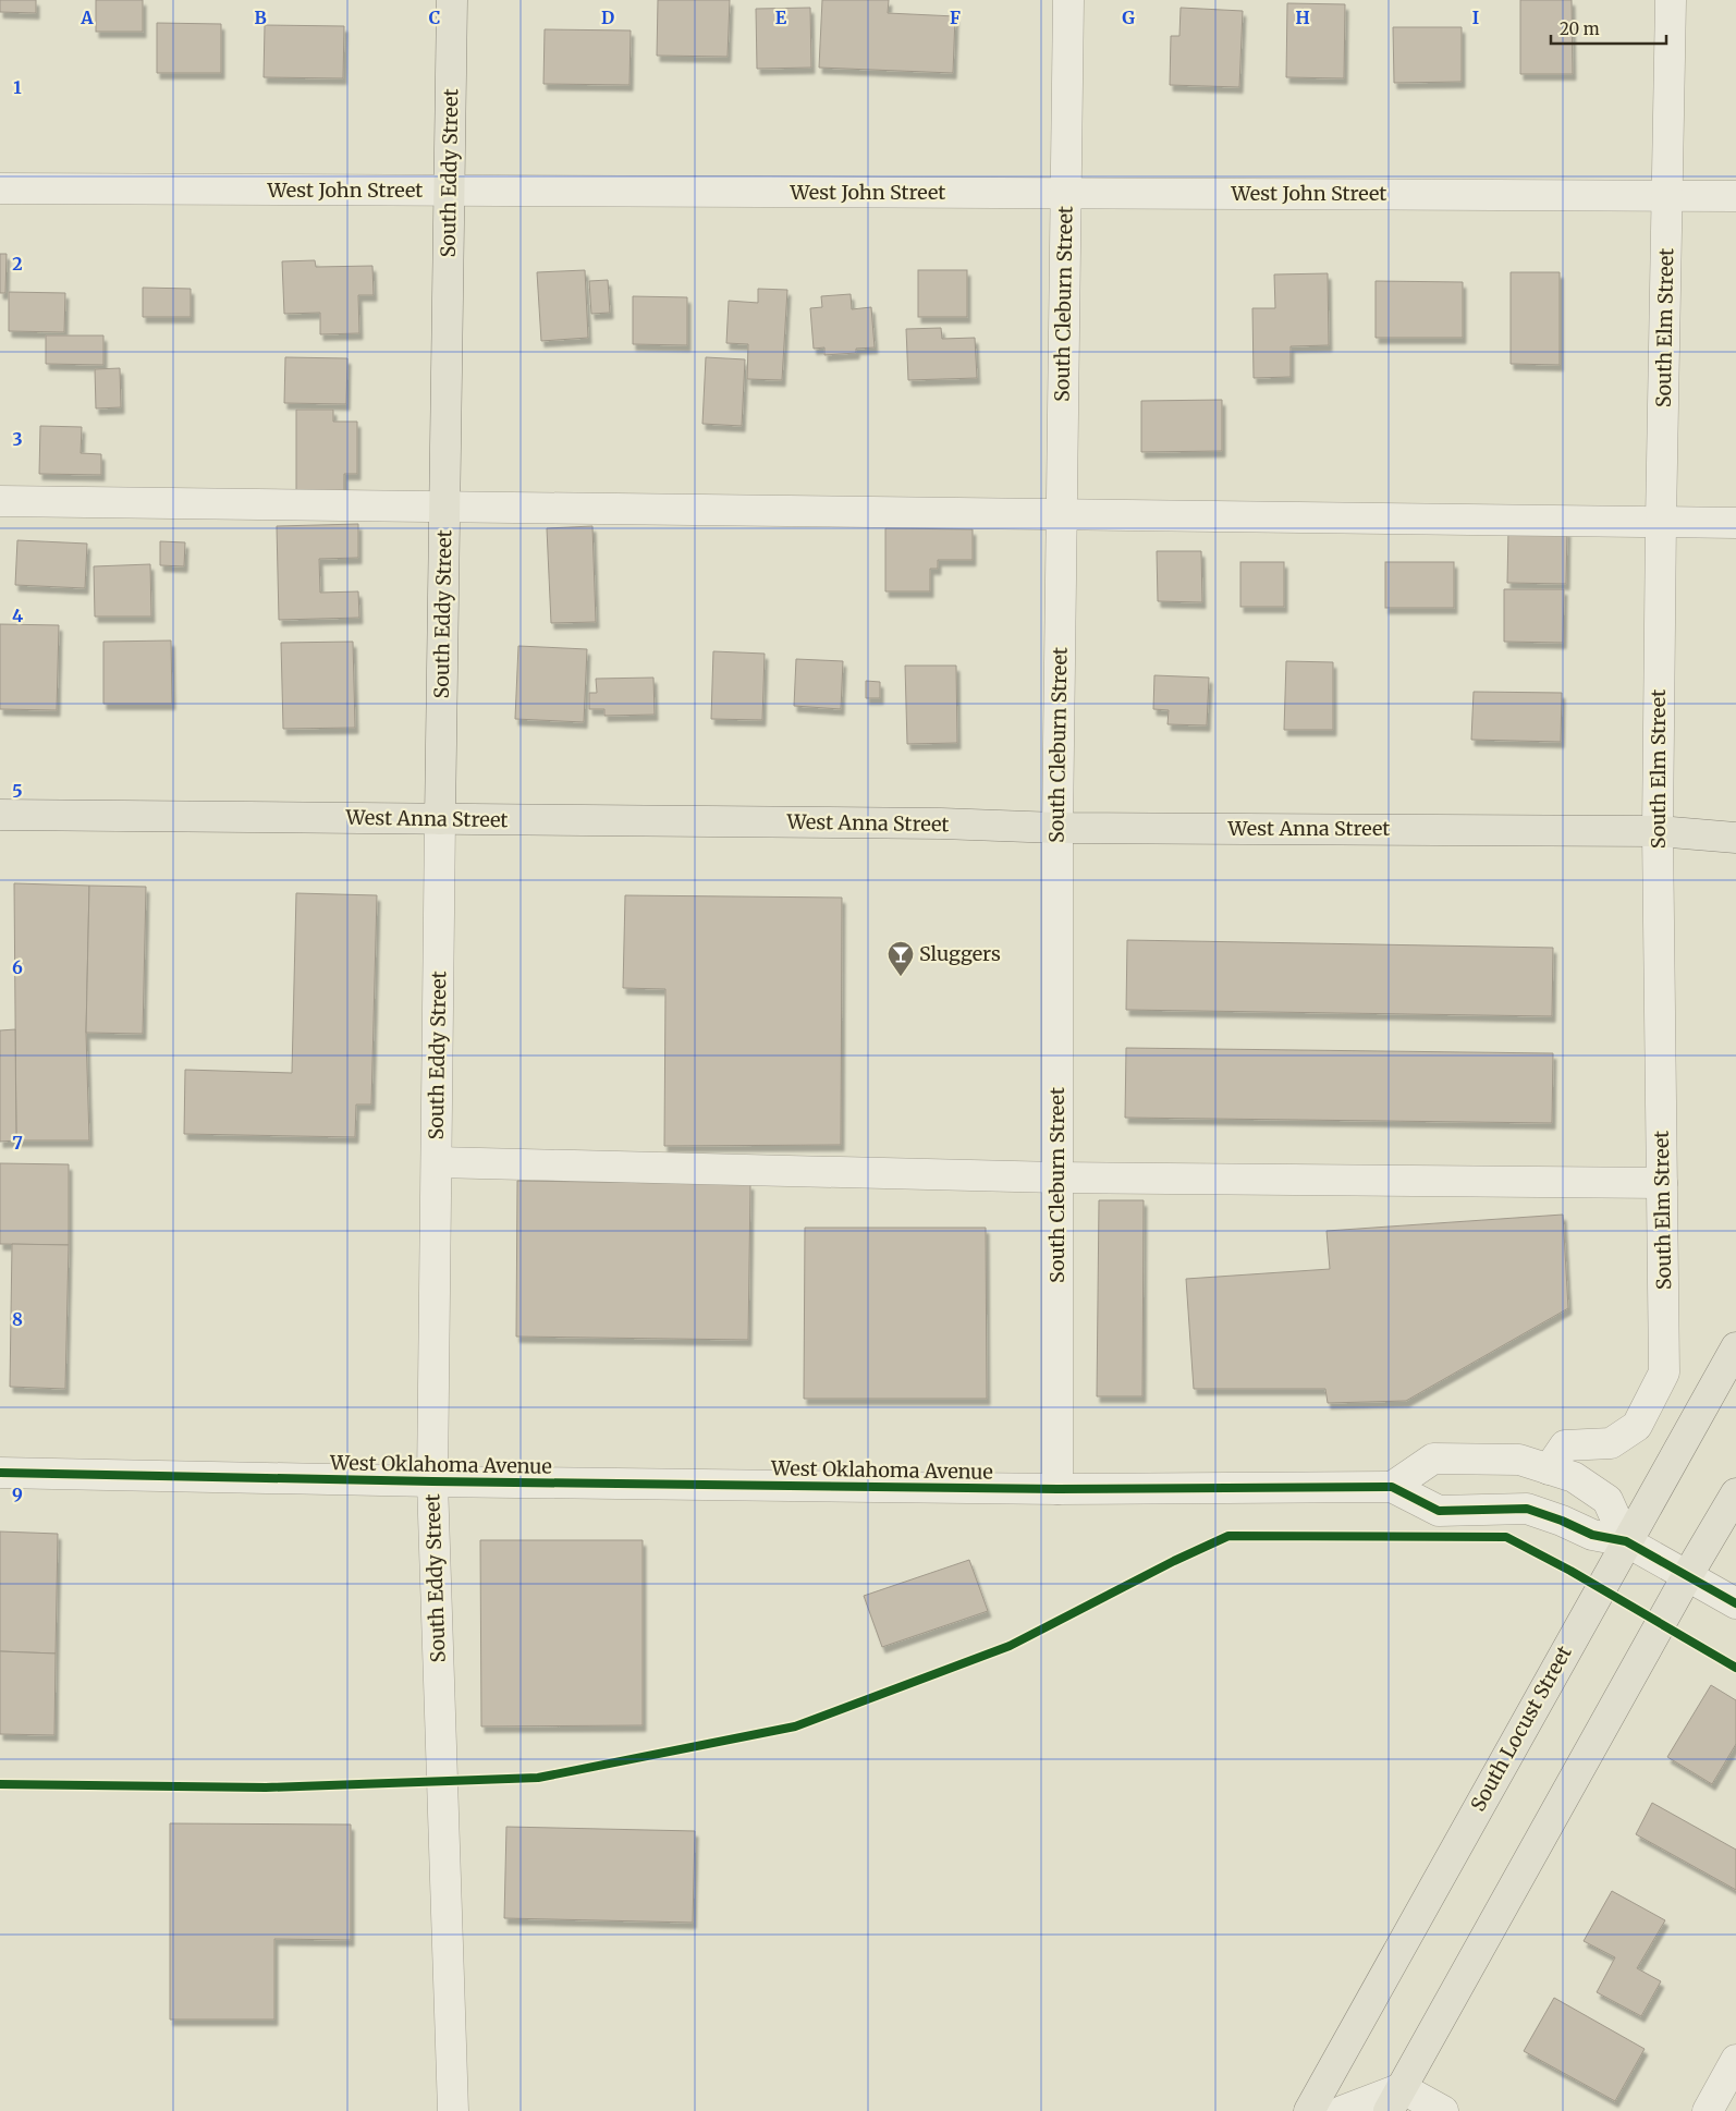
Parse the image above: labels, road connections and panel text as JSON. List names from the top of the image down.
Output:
{
  "streets": {
    "main road": ["South Eddy Street", "West Anna Street", "South Locust Street"],
    "street": [
      "West John Street",
      "South Cleburn Street",
      "South Elm Street",
      "West Oklahoma Avenue"
    ]
  },
  "crossings": [
    ["South Eddy Street", "West John Street"],
    ["South Eddy Street", "West Anna Street"],
    ["South Eddy Street", "West Oklahoma Avenue"],
    ["West John Street", "South Cleburn Street"],
    ["West John Street", "South Elm Street"],
    ["South Cleburn Street", "West Anna Street"],
    ["South Cleburn Street", "West Oklahoma Avenue"],
    ["South Elm Street", "West Anna Street"],
    ["West Oklahoma Avenue", "South Locust Street"]
  ],
  "places": {
    "bar": ["Sluggers"]
  },
  "scale_bar": "20 m",
  "grid": {
    "columns": [
      "A",
      "B",
      "C",
      "D",
      "E",
      "F",
      "G",
      "H",
      "I"
    ],
    "rows": [
      "1",
      "2",
      "3",
      "4",
      "5",
      "6",
      "7",
      "8",
      "9"
    ]
  }
}
